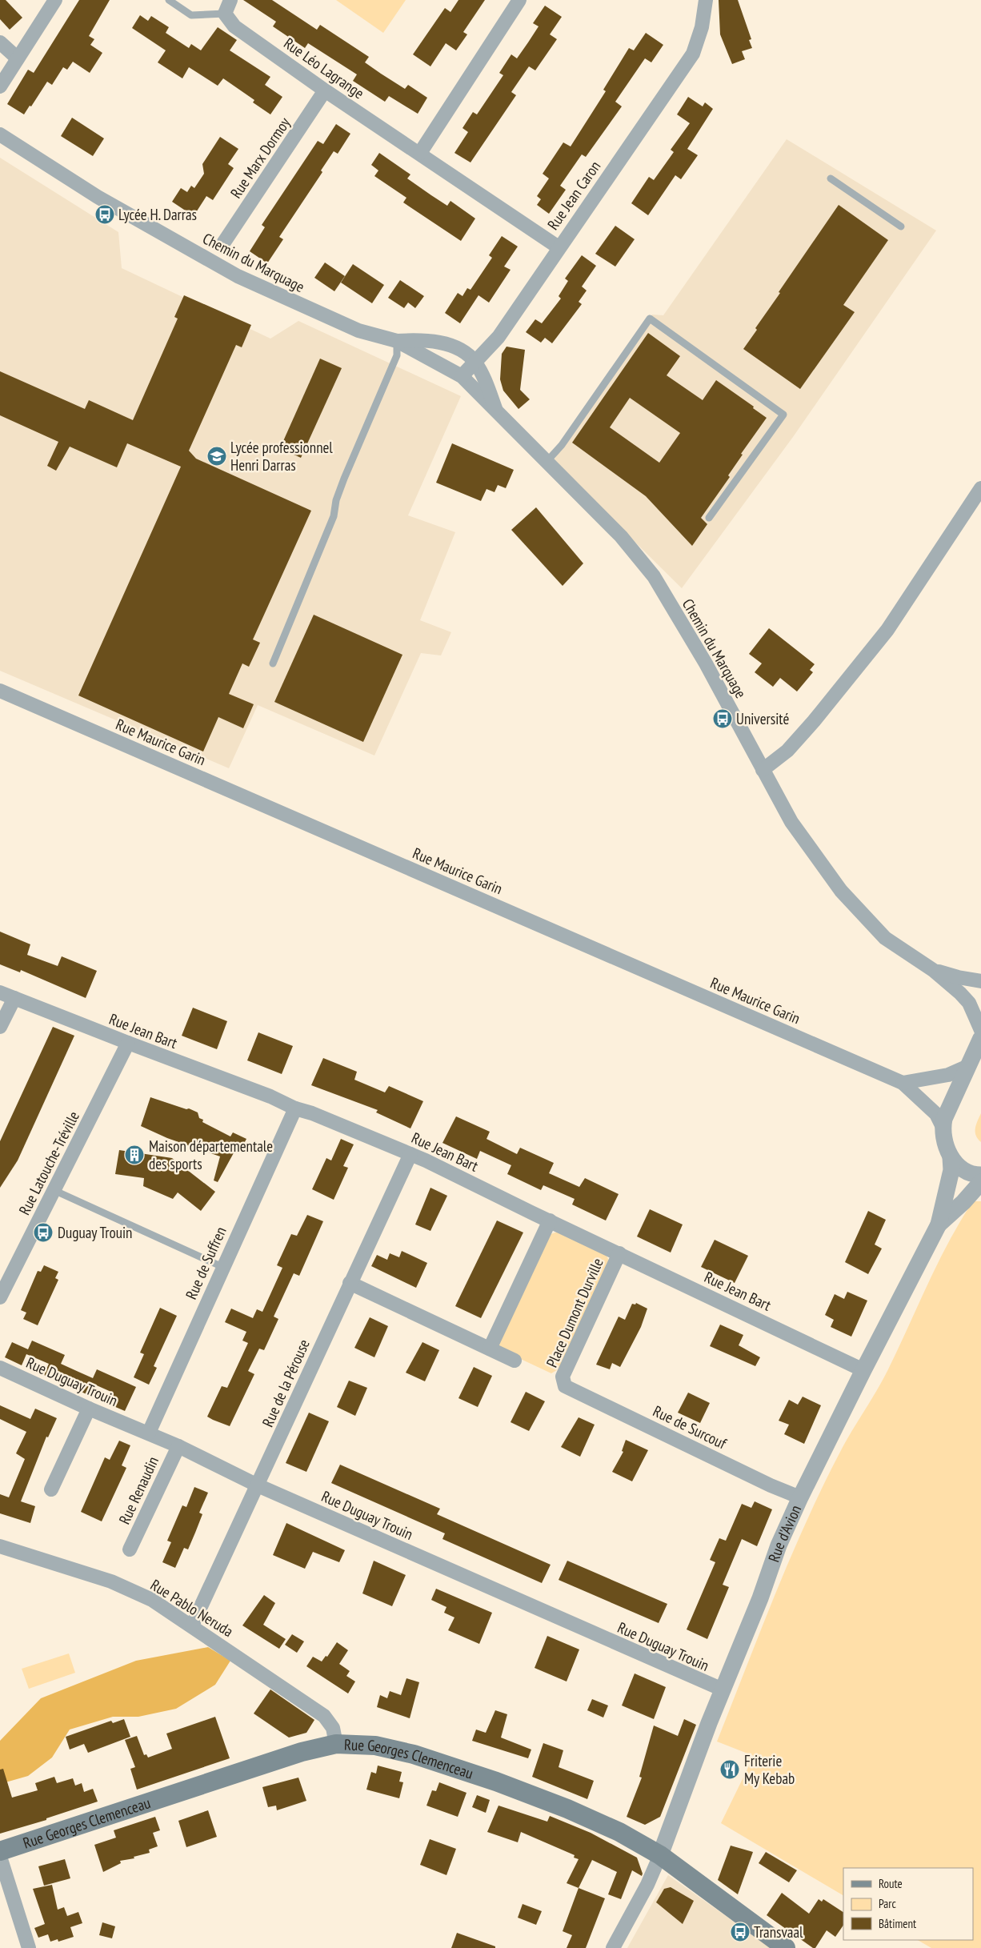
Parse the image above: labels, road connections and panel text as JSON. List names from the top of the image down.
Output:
{
  "streets": {
    "main road": ["Rue Georges Clemenceau"],
    "street": [
      "Rue Léo Lagrange",
      "Rue Marx Dormoy",
      "Rue Jean Caron",
      "Chemin du Marquage",
      "Rue Maurice Garin",
      "Rue Jean Bart",
      "Rue Latouche-Tréville",
      "Rue de Suffren",
      "Place Dumont Durville",
      "Rue Duguay Trouin",
      "Rue de la Pérouse",
      "Rue de Surcouf",
      "Rue Renaudin",
      "Rue d'Avion",
      "Rue Pablo Neruda"
    ]
  },
  "crossings": [
    ["Rue Léo Lagrange", "Rue Marx Dormoy"],
    ["Rue Léo Lagrange", "Rue Jean Caron"],
    ["Rue Jean Caron", "Chemin du Marquage"],
    ["Rue Jean Bart", "Rue Latouche-Tréville"],
    ["Rue Jean Bart", "Rue de Suffren"],
    ["Rue Jean Bart", "Place Dumont Durville"],
    ["Rue Jean Bart", "Rue de la Pérouse"],
    ["Rue Jean Bart", "Rue d'Avion"],
    ["Rue de Suffren", "Rue Duguay Trouin"],
    ["Place Dumont Durville", "Rue de Surcouf"],
    ["Rue Duguay Trouin", "Rue de la Pérouse"],
    ["Rue Duguay Trouin", "Rue Renaudin"],
    ["Rue Duguay Trouin", "Rue d'Avion"],
    ["Rue de la Pérouse", "Rue Pablo Neruda"],
    ["Rue de Surcouf", "Rue d'Avion"],
    ["Rue d'Avion", "Rue Georges Clemenceau"],
    ["Rue Pablo Neruda", "Rue Georges Clemenceau"]
  ],
  "places": {
    "bus stop": [
      "Lycée H. Darras",
      "Université",
      "Duguay Trouin",
      "Transvaal"
    ],
    "school or university": ["Lycée professionnel Henri Darras"],
    "building": ["Maison départementale des sports"],
    "restaurant": ["Friterie My Kebab"]
  },
  "legend": ["Route", "Parc", "Bâtiment"]
}
